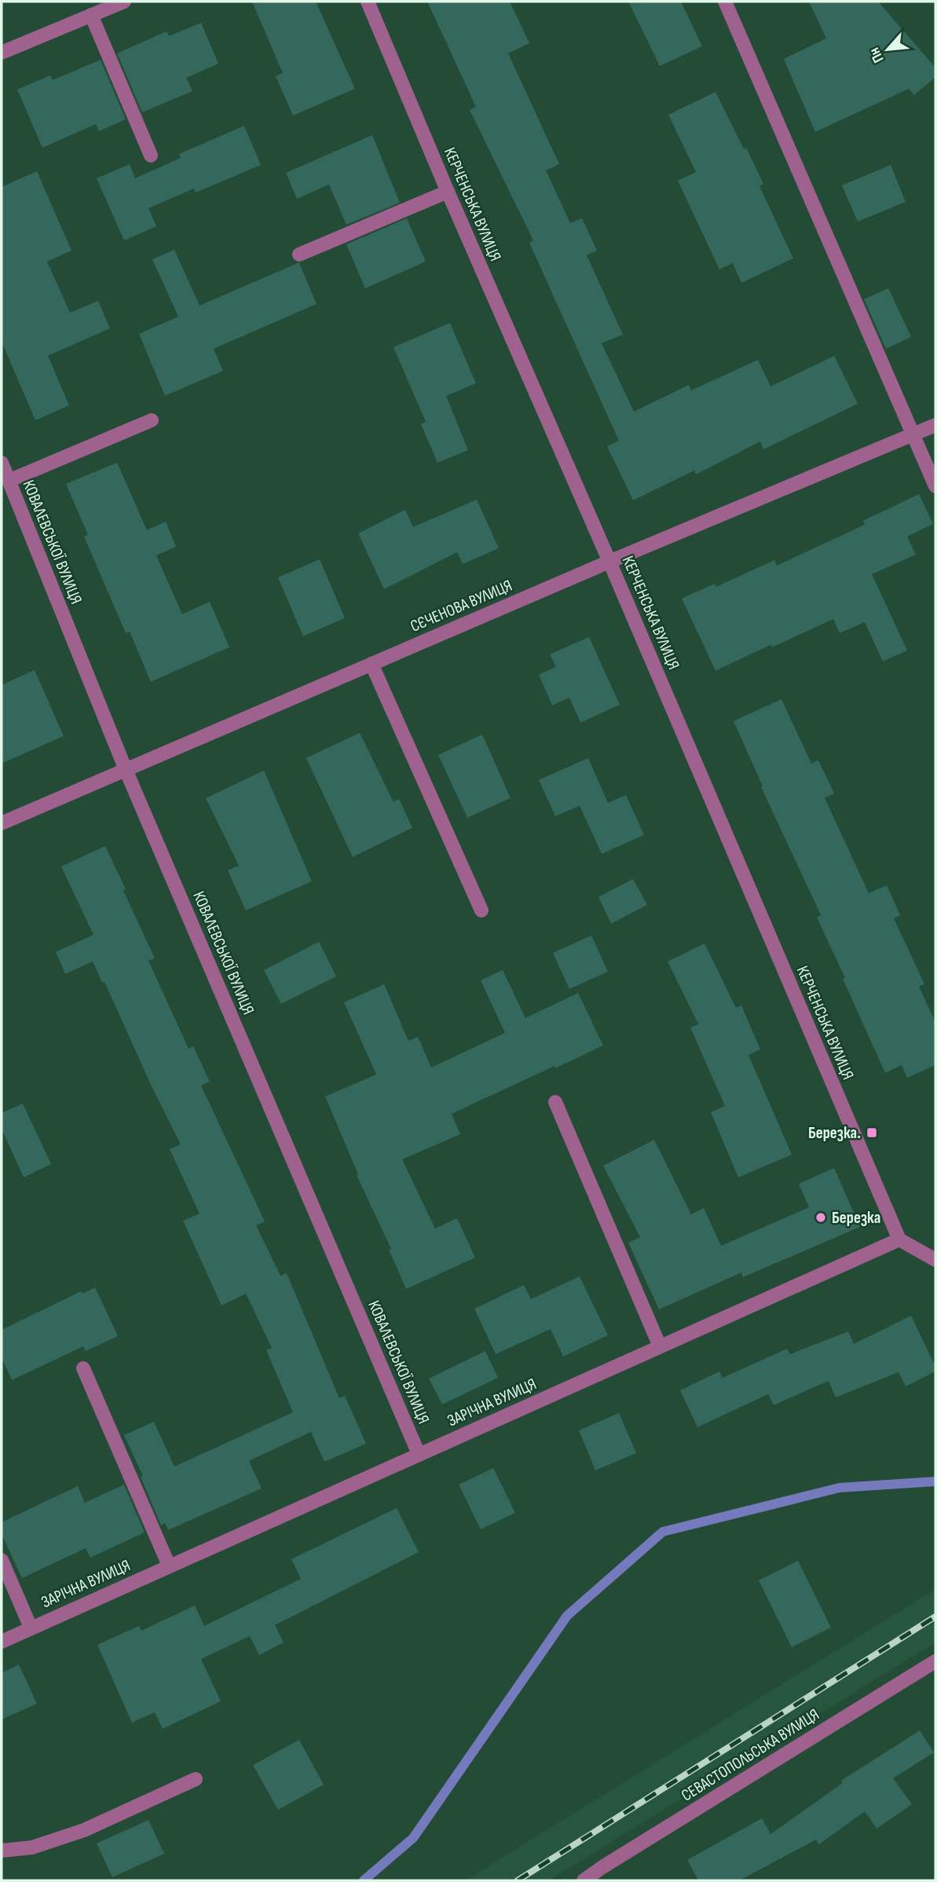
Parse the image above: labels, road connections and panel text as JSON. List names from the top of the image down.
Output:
{
  "streets": {
    "street": [
      "КЕРЧЕНСЬКА ВУЛИЦЯ",
      "КОВАЛЕВСЬКОЇ ВУЛИЦЯ",
      "СЄЧЕНОВА ВУЛИЦЯ",
      "ЗАРІЧНА ВУЛИЦЯ",
      "СЕВАСТОПОЛЬСЬКА ВУЛИЦЯ"
    ]
  },
  "crossings": [
    ["КЕРЧЕНСЬКА ВУЛИЦЯ", "СЄЧЕНОВА ВУЛИЦЯ"],
    ["КЕРЧЕНСЬКА ВУЛИЦЯ", "ЗАРІЧНА ВУЛИЦЯ"],
    ["КОВАЛЕВСЬКОЇ ВУЛИЦЯ", "СЄЧЕНОВА ВУЛИЦЯ"],
    ["КОВАЛЕВСЬКОЇ ВУЛИЦЯ", "ЗАРІЧНА ВУЛИЦЯ"]
  ],
  "places": {
    "transit": ["Березка."],
    "other": ["Березка"]
  },
  "north": "bottom left"
}
